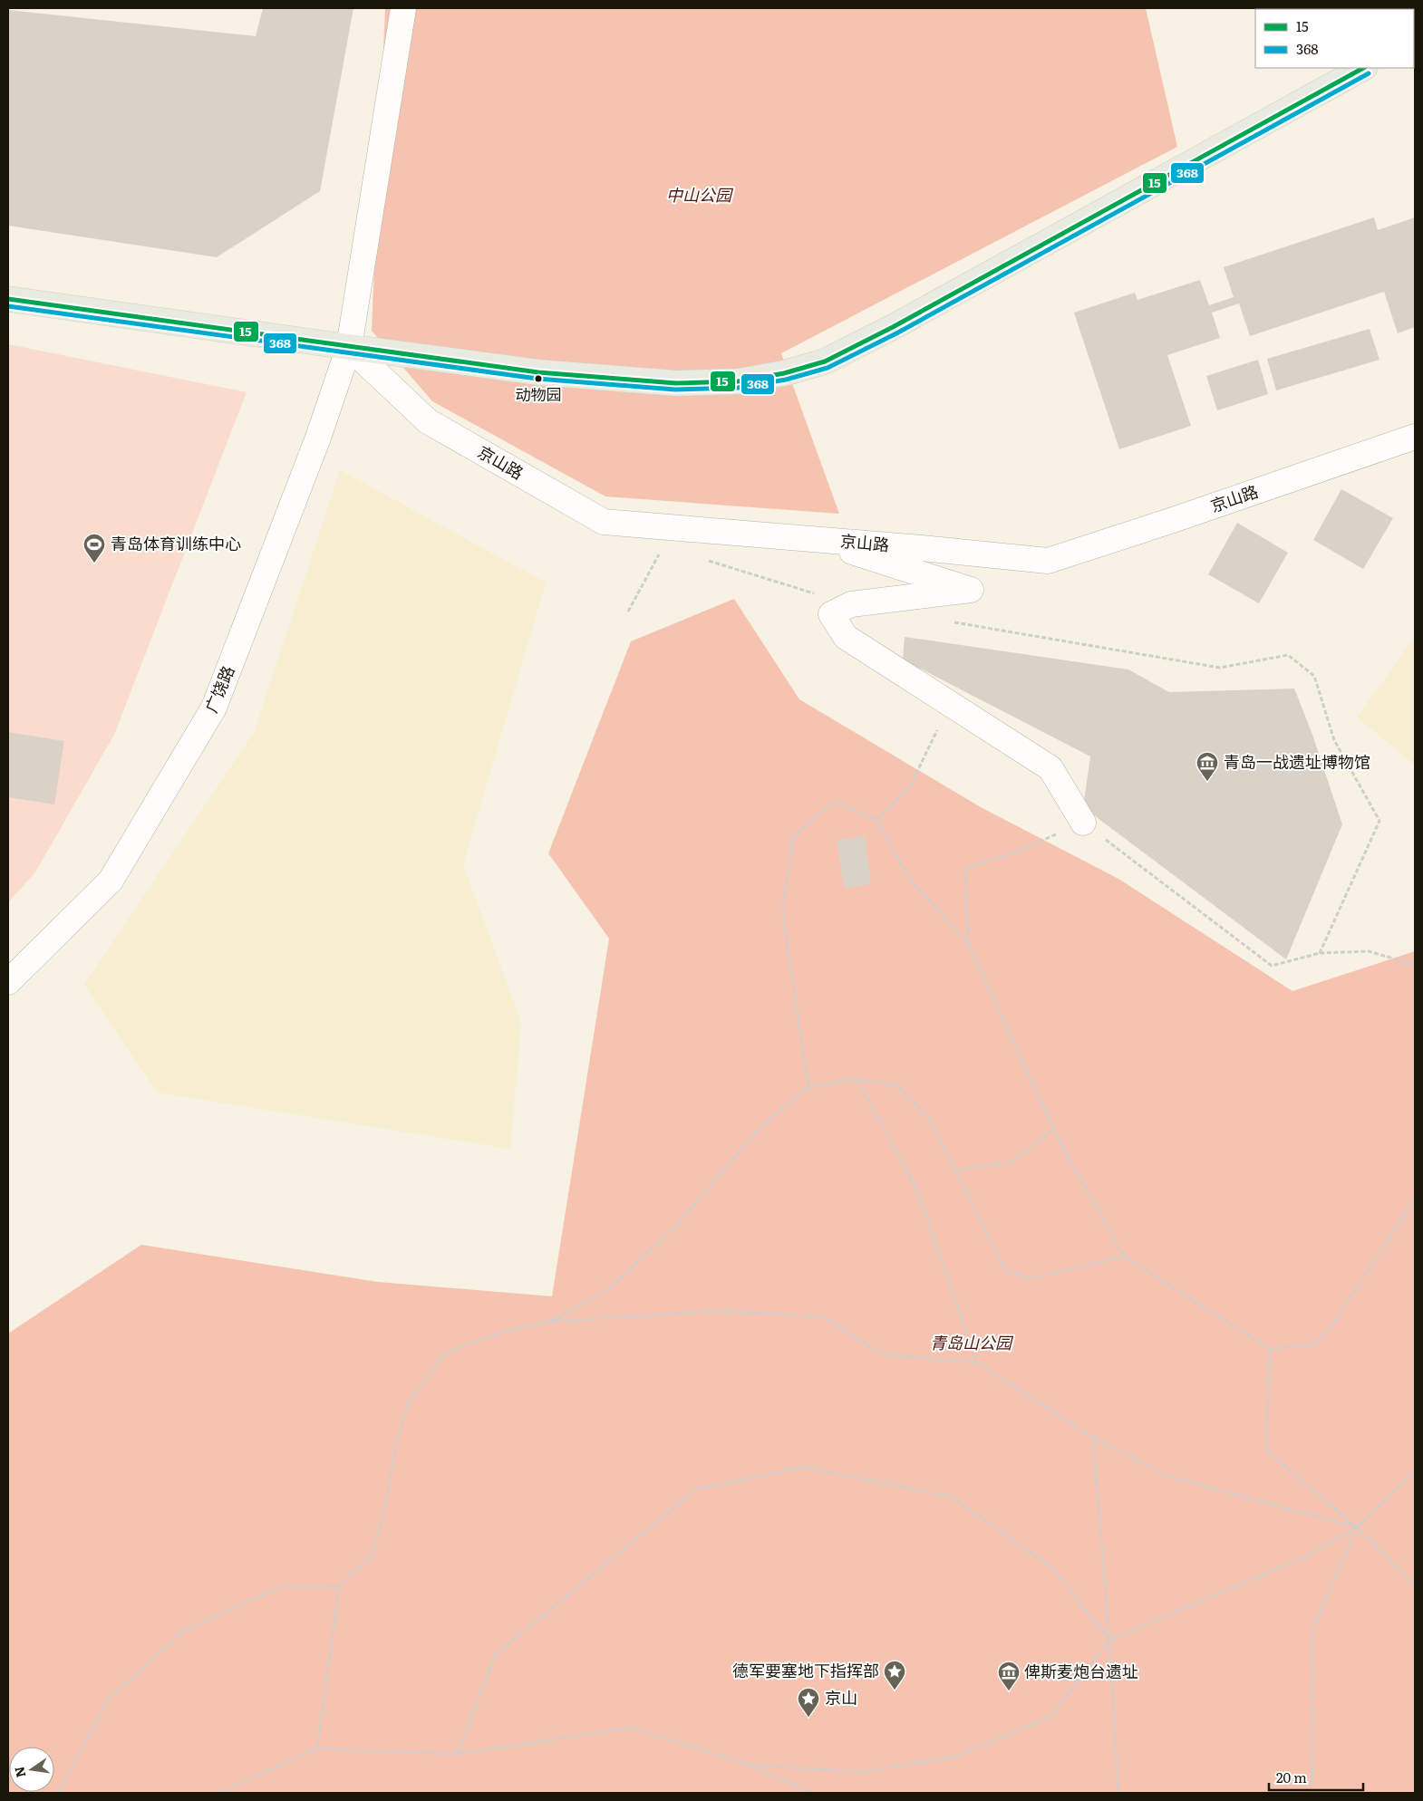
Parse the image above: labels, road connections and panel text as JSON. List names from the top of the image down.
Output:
{
  "streets": {
    "street": ["京山路", "广饶路"]
  },
  "crossings": [
    ["京山路", "广饶路"]
  ],
  "parks": ["中山公园", "青岛山公园"],
  "places": {
    "other": ["动物园"],
    "sports": ["青岛体育训练中心"],
    "museum": ["青岛一战遗址博物馆", "俾斯麦炮台遗址"],
    "place": ["德军要塞地下指挥部", "京山"]
  },
  "lines": ["transit line 15", "transit line 368"],
  "legend": ["15", "368"],
  "scale_bar": "20 m",
  "north": "left"
}
